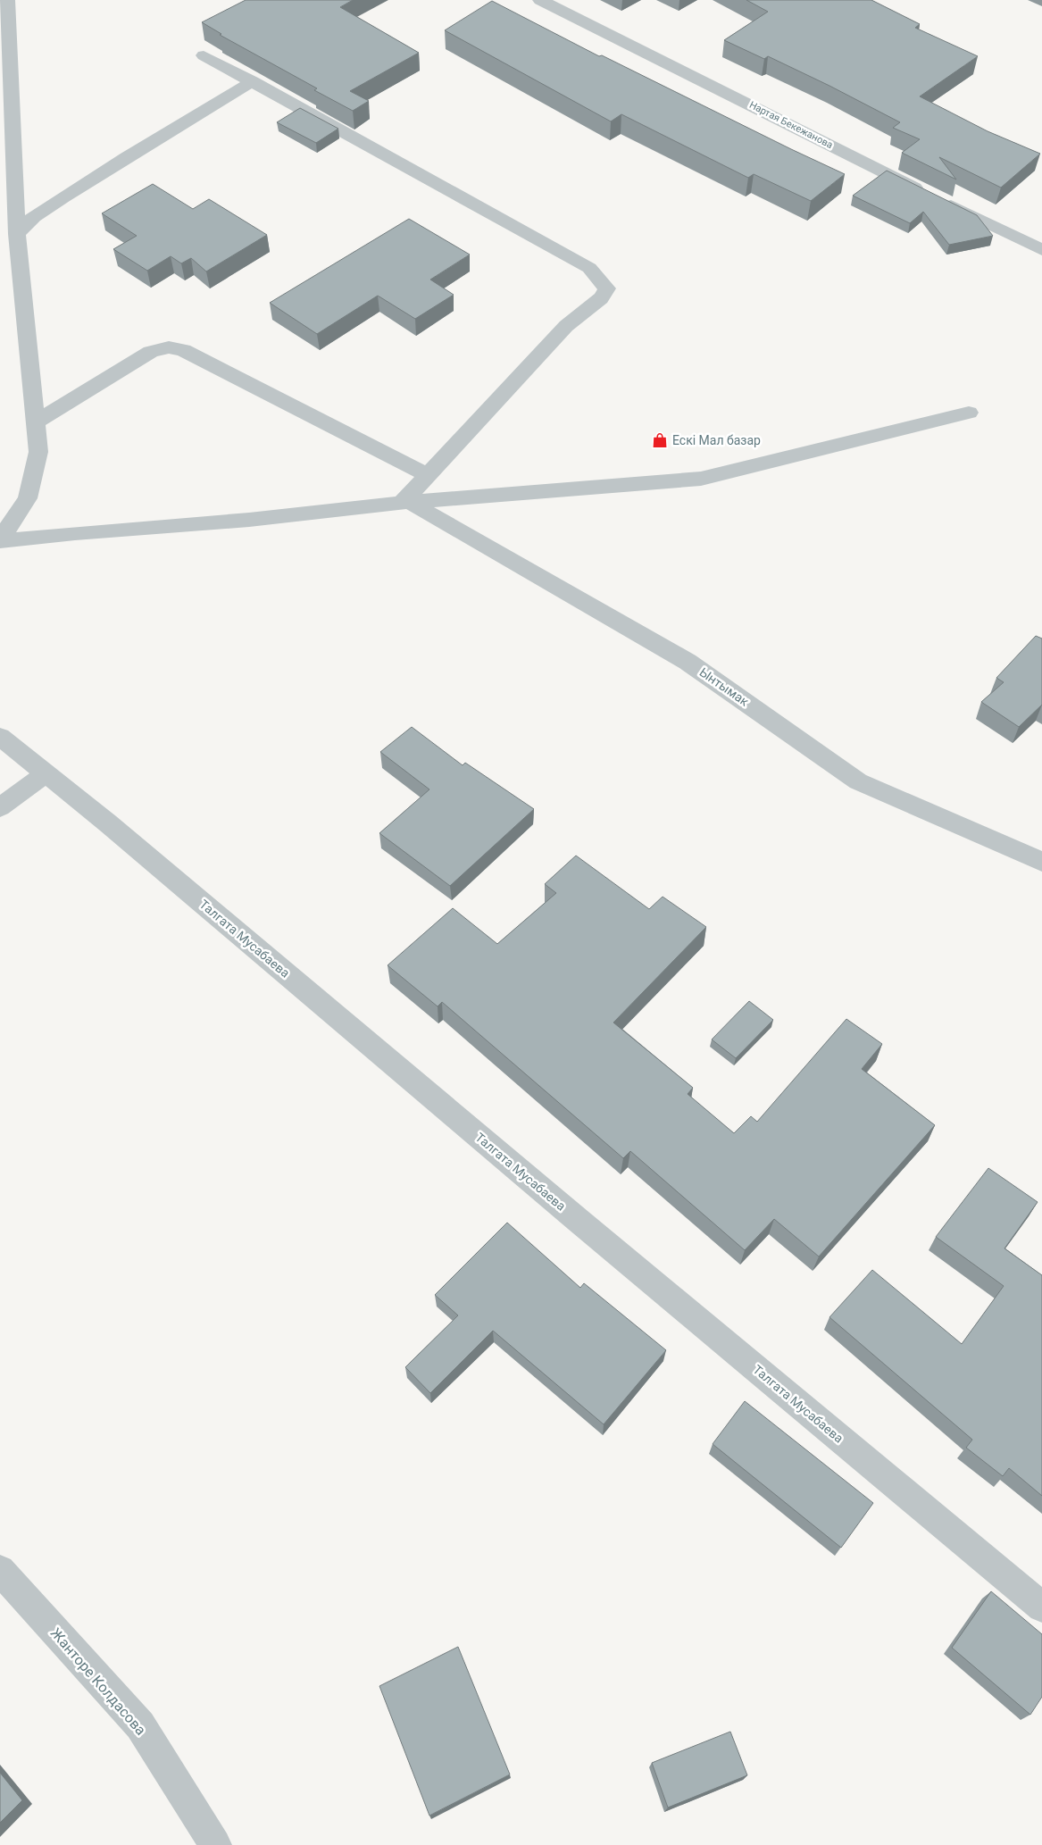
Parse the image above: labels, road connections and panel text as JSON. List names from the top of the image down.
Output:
{
  "streets": {
    "street": [
      "Нартая Бекежанова",
      "Ынтымак",
      "Талгата Мусабаева",
      "Жанторе Колдасова"
    ]
  },
  "places": {
    "shop": ["Ескі Мал базар"]
  }
}
